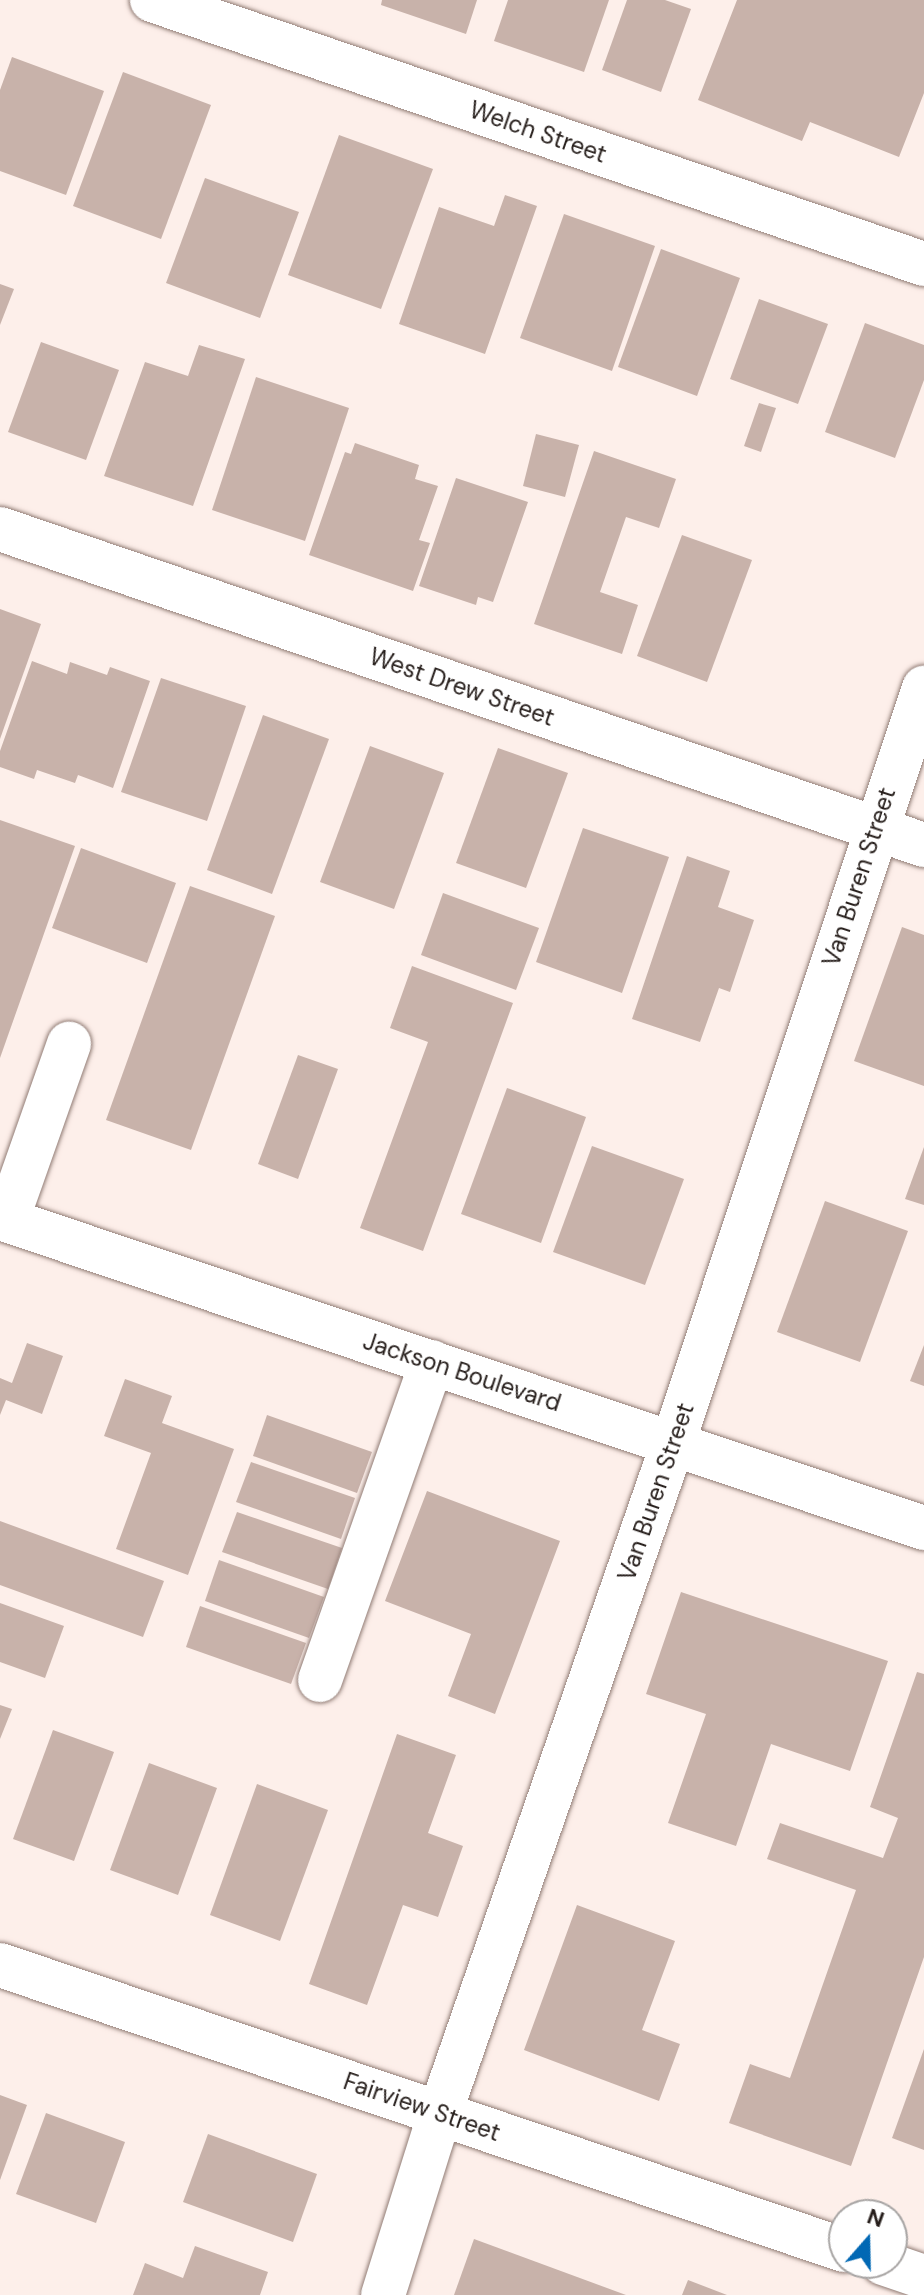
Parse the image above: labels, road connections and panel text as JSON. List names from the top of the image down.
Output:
{
  "streets": {
    "street": [
      "Welch Street",
      "West Drew Street",
      "Van Buren Street",
      "Jackson Boulevard",
      "Fairview Street"
    ]
  },
  "crossings": [
    ["West Drew Street", "Van Buren Street"],
    ["Van Buren Street", "Jackson Boulevard"],
    ["Van Buren Street", "Fairview Street"]
  ],
  "north": "top"
}
